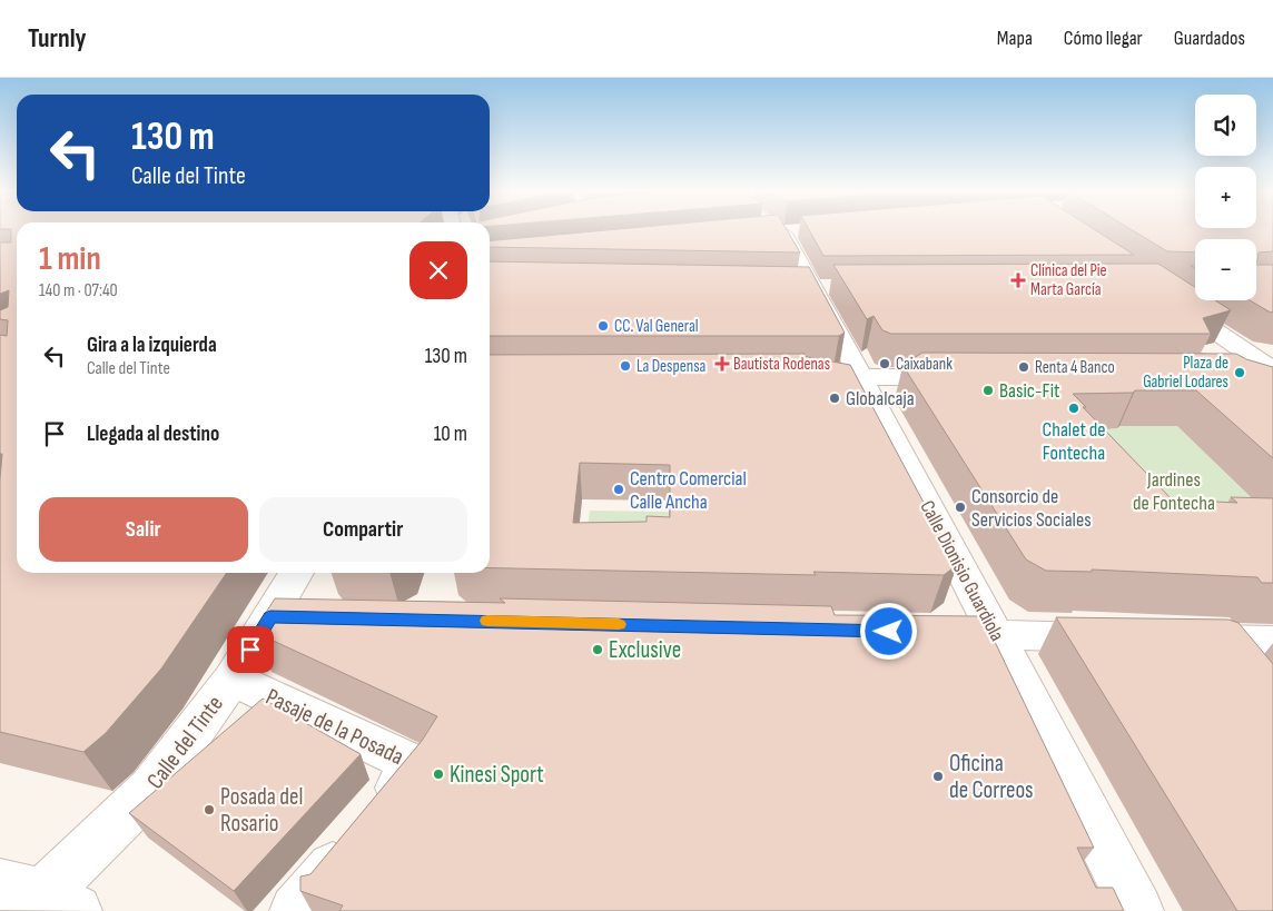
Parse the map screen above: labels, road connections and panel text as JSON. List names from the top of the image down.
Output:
{
  "streets": {
    "street": ["Calle Dionisio Guardiola", "Pasaje de la Posada", "Calle del Tinte"]
  },
  "crossings": [
    ["Pasaje de la Posada", "Calle del Tinte"]
  ],
  "parks": ["Jardines de Fontecha"],
  "places": {
    "health": ["Clínica del Pie Marta García", "Bautista Rodenas"],
    "other": [
      "CC. Val General",
      "Caixabank",
      "La Despensa",
      "Renta 4 Banco",
      "Plaza de Gabriel Lodares",
      "Basic-Fit",
      "Globalcaja",
      "Chalet de Fontecha",
      "Centro Comercial Calle Ancha",
      "Consorcio de Servicios Sociales",
      "Exclusive",
      "Kinesi Sport",
      "Oficina de Correos",
      "Posada del Rosario"
    ]
  },
  "page": {
    "header": "Turnly",
    "nav": ["Mapa", "Cómo llegar", "Guardados"],
    "map_buttons": ["+", "−"],
    "turn": ["130 m", "Calle del Tinte"],
    "heading": ["1 min", "140 m · 07:40"],
    "list": [
      {
        "name": "Gira a la izquierda",
        "note": "Calle del Tinte",
        "value": "130 m"
      },
      {
        "name": "Llegada al destino",
        "value": "10 m"
      }
    ],
    "buttons": ["Salir", "Compartir"]
  }
}
